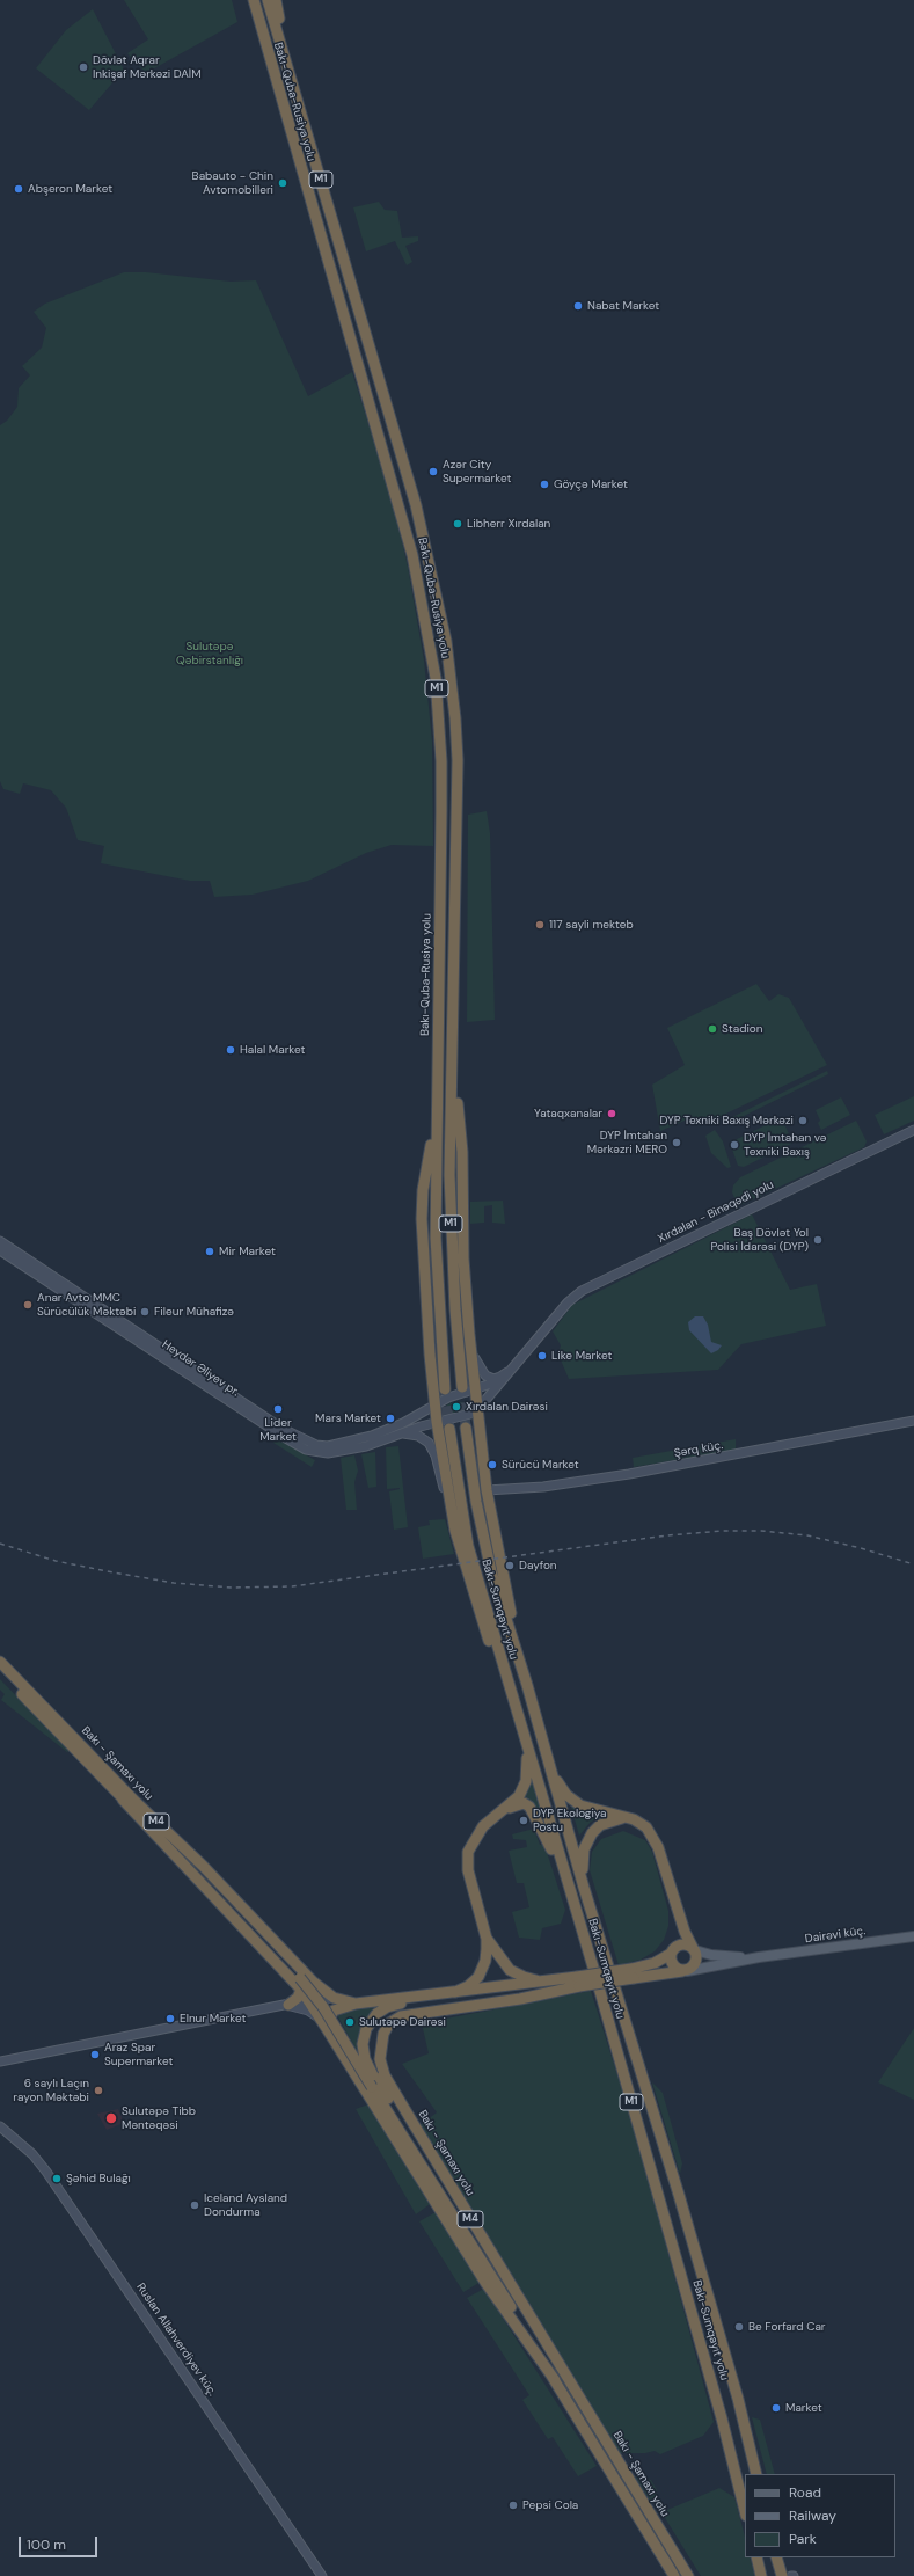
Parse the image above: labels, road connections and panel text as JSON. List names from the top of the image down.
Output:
{
  "streets": {
    "highway": [
      "Bakı-Quba-Rusiya yolu",
      "M1",
      "Bakı-Sumqayıt yolu",
      "Bakı - Şamaxı yolu",
      "M4"
    ],
    "main road": [
      "Xırdalan - Binəqədi yolu",
      "Heydər Əliyev pr.",
      "Şərq küç.",
      "Dairəvi küç.",
      "Ruslan Allahverdiyev küç."
    ]
  },
  "parks": ["Sulutəpə Qəbirstanlığı"],
  "places": [
    "Dövlət Aqrar Inkişaf Mərkəzi DAİM",
    "Babauto - Chin Avtomobilleri",
    "Abşeron Market",
    "Nabat Market",
    "Azər City Supermarket",
    "Göyçə Market",
    "Libherr Xırdalan",
    "117 sayli mekteb",
    "Stadion",
    "Halal Market",
    "Yataqxanalar",
    "DYP Texniki Baxış Mərkəzi",
    "DYP İmtahan Mərkəzri MERO",
    "DYP İmtahan və Texniki Baxış",
    "Baş Dövlət Yol Polisi İdarəsi (DYP)",
    "Mir Market",
    "Anar Avto MMC Sürücülük Məktəbi",
    "Fileur Mühafizə",
    "Like Market",
    "Xırdalan Dairəsi",
    "Lider Market",
    "Mars Market",
    "Sürücü Market",
    "Dayfon",
    "DYP Ekologiya Postu",
    "Elnur Market",
    "Sulutəpə Dairəsi",
    "Araz Spar Supermarket",
    "6 saylı Laçın rayon Məktəbi",
    "Sulutəpə Tibb Məntəqəsi",
    "Şəhid Bulağı",
    "Iceland Aysland Dondurma",
    "Be Forfard Car",
    "Market",
    "Pepsi Cola"
  ],
  "legend": ["Road", "Railway", "Park"],
  "scale_bar": "100 m"
}
